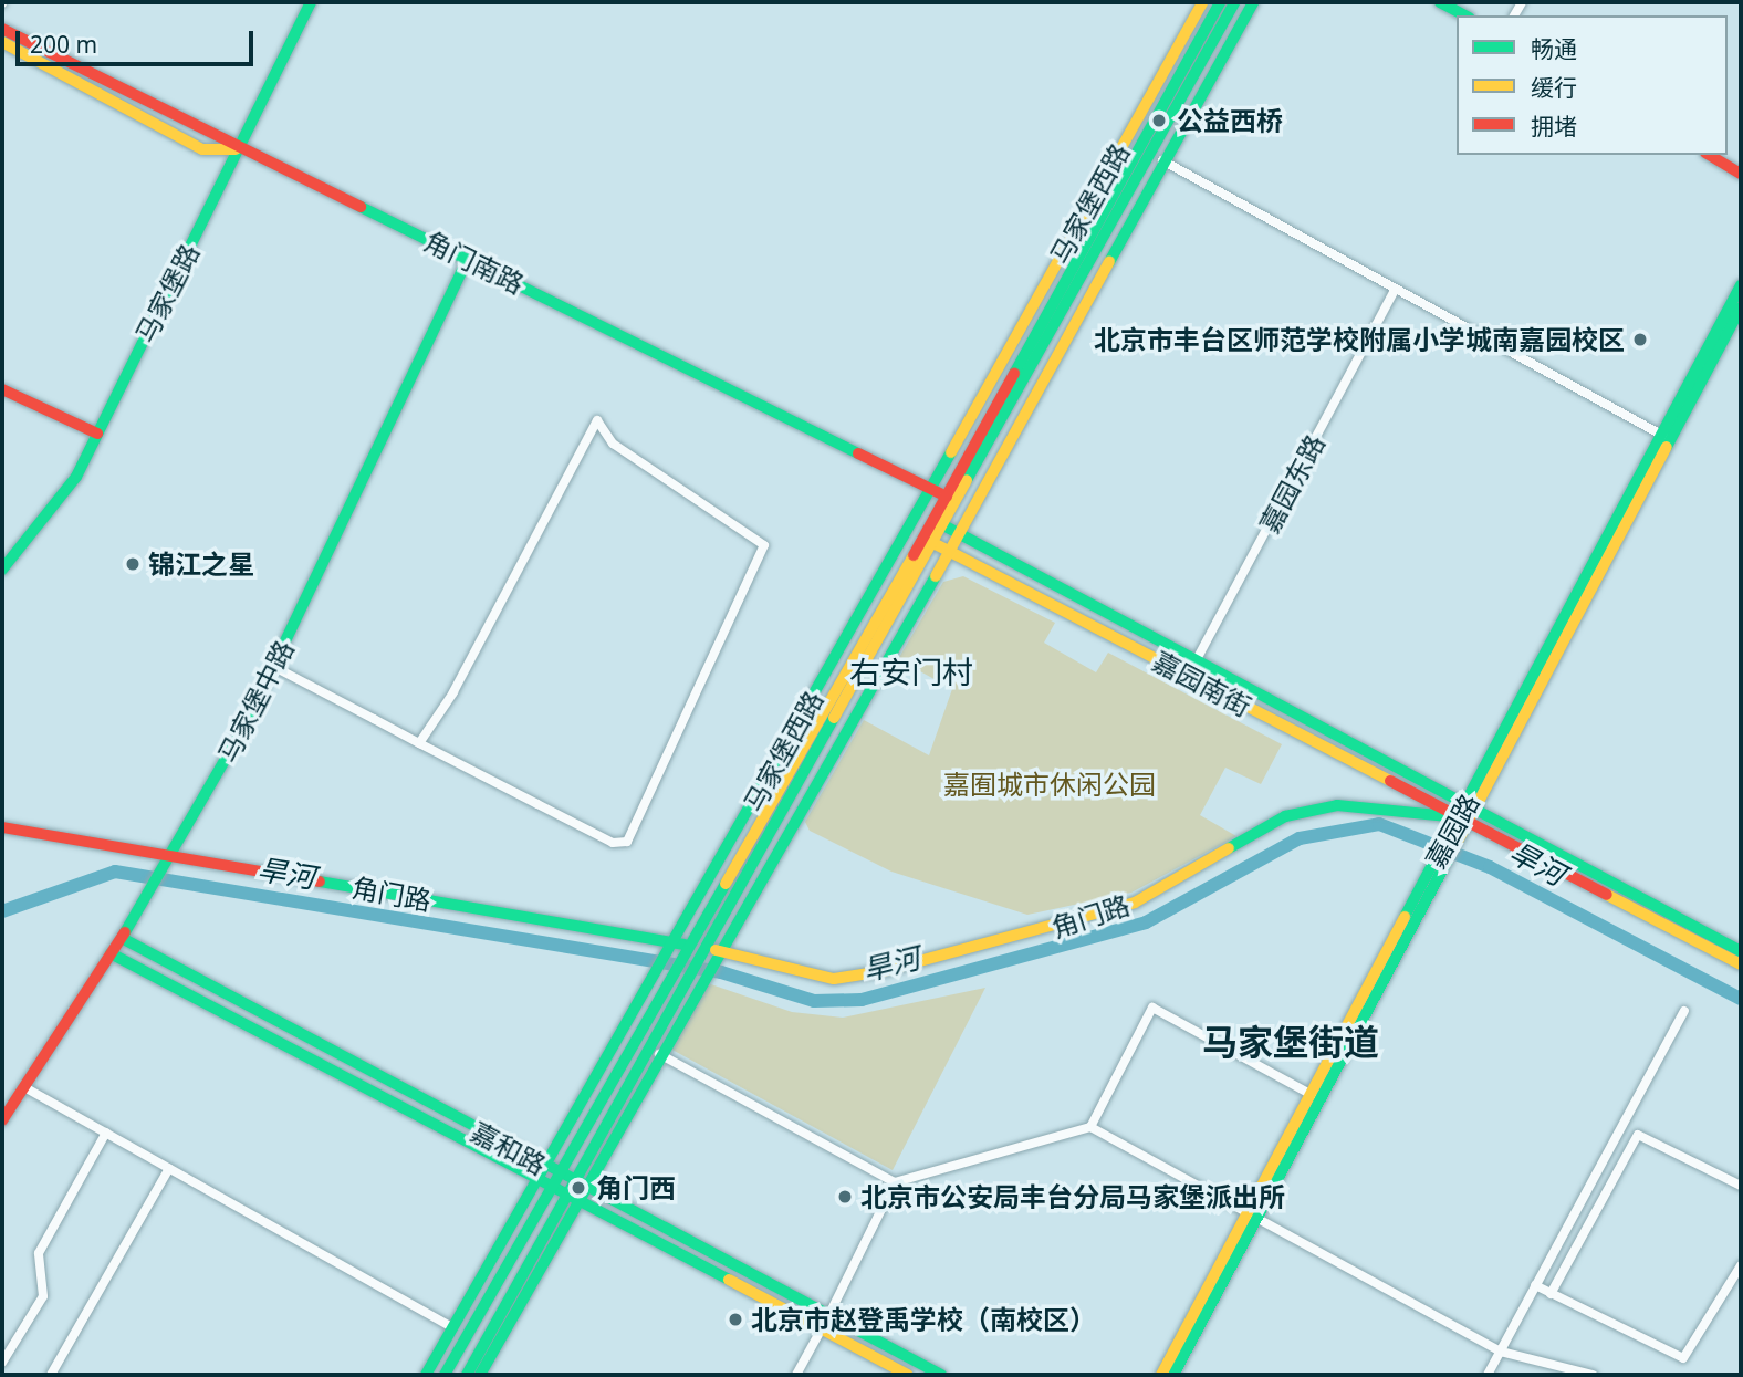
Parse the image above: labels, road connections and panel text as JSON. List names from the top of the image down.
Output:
{
  "streets": {
    "main road": [
      "马家堡西路",
      "角门南路",
      "马家堡路",
      "嘉园南街",
      "马家堡中路",
      "嘉园路",
      "角门路",
      "嘉和路"
    ],
    "street": ["嘉园东路"]
  },
  "crossings": [
    ["马家堡西路", "角门南路"],
    ["马家堡西路", "嘉园南街"],
    ["马家堡西路", "角门路"],
    ["马家堡西路", "嘉和路"],
    ["角门南路", "马家堡路"],
    ["角门南路", "马家堡中路"],
    ["嘉园东路", "嘉园南街"],
    ["嘉园南街", "嘉园路"],
    ["嘉园南街", "角门路"],
    ["马家堡中路", "角门路"],
    ["马家堡中路", "嘉和路"],
    ["嘉园路", "角门路"]
  ],
  "districts": ["右安门村", "马家堡街道"],
  "water": ["旱河"],
  "parks": ["嘉囿城市休闲公园"],
  "places": [
    "公益西桥",
    "北京市丰台区师范学校附属小学城南嘉园校区",
    "锦江之星",
    "角门西",
    "北京市公安局丰台分局马家堡派出所",
    "北京市赵登禹学校（南校区）"
  ],
  "legend": ["畅通", "缓行", "拥堵"],
  "scale_bar": "200 m"
}
